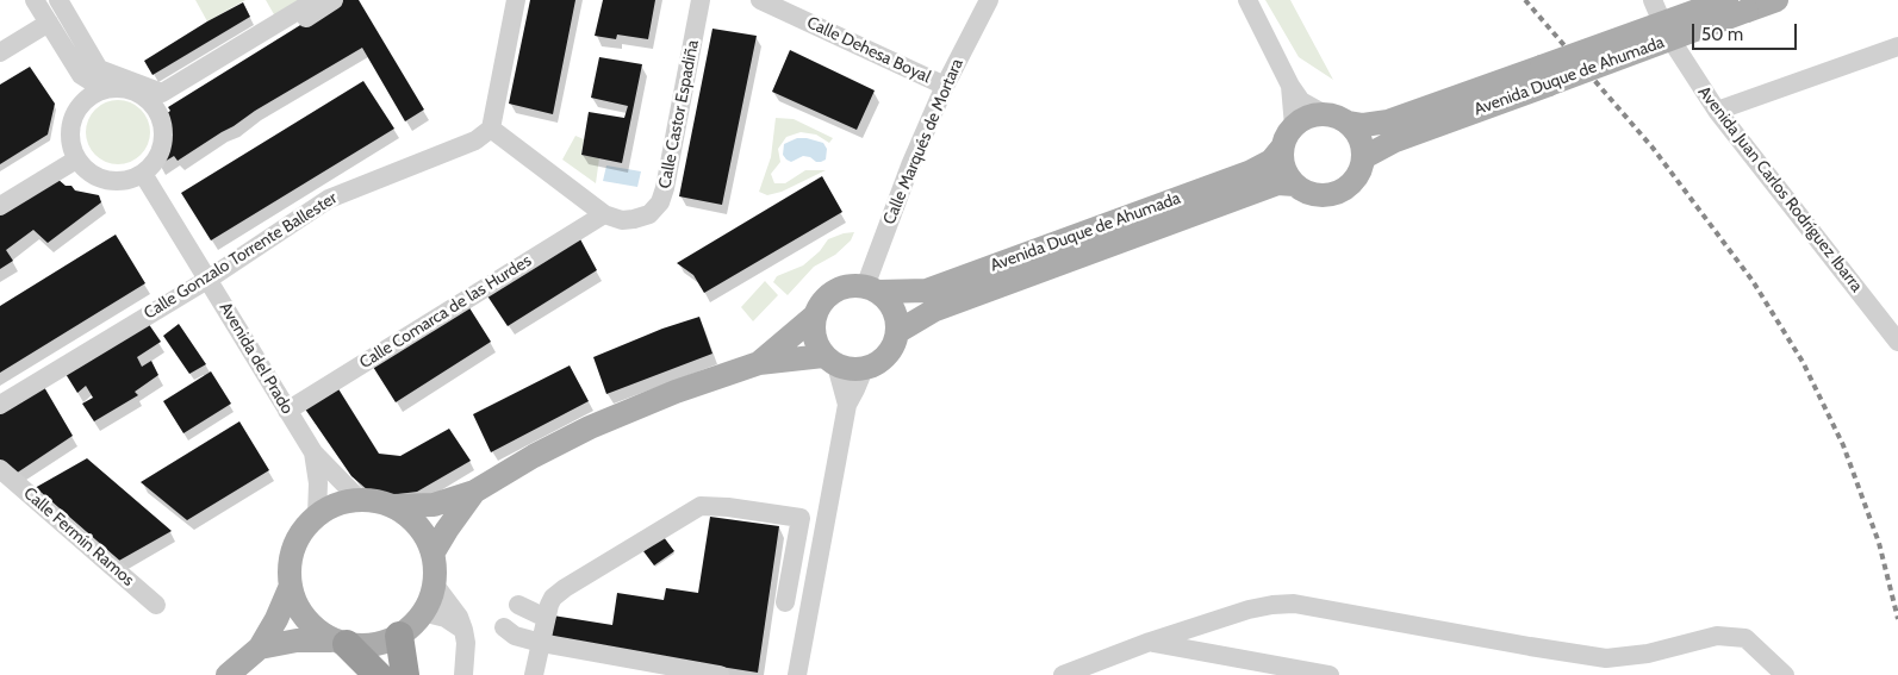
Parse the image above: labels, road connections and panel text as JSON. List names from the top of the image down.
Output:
{
  "streets": {
    "main road": ["Avenida Duque de Ahumada"],
    "street": [
      "Calle Dehesa Boyal",
      "Calle Castor Espadiña",
      "Calle Marqués de Mortara",
      "Avenida Juan Carlos Rodríguez Ibarra",
      "Calle Gonzalo Torrente Ballester",
      "Calle Comarca de las Hurdes",
      "Avenida del Prado",
      "Calle Fermín Ramos"
    ]
  },
  "crossings": [
    ["Calle Dehesa Boyal", "Calle Marqués de Mortara"],
    ["Avenida Duque de Ahumada", "Calle Marqués de Mortara"],
    ["Calle Castor Espadiña", "Calle Gonzalo Torrente Ballester"],
    ["Calle Castor Espadiña", "Calle Comarca de las Hurdes"],
    ["Calle Gonzalo Torrente Ballester", "Avenida del Prado"],
    ["Calle Comarca de las Hurdes", "Avenida del Prado"]
  ],
  "scale_bar": "50 m"
}
